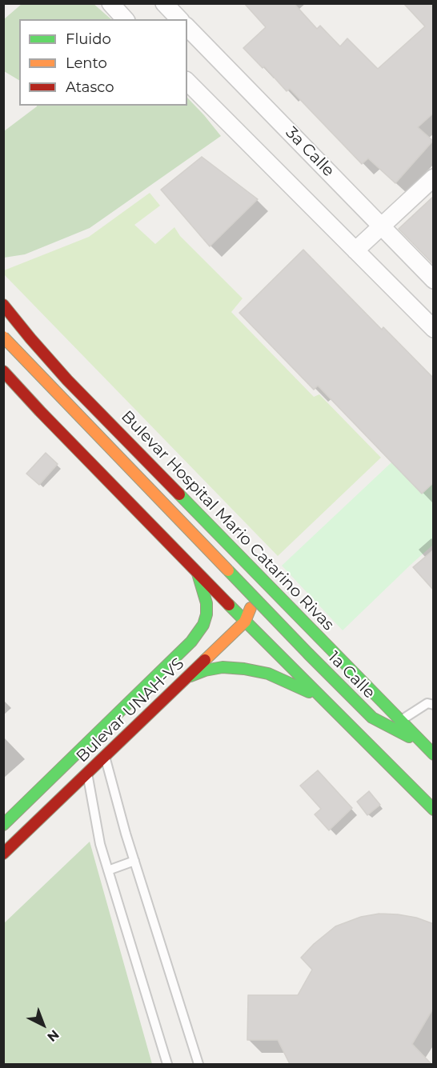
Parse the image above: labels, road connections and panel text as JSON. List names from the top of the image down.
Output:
{
  "streets": {
    "main road": ["Bulevar Hospital Mario Catarino Rivas", "1a Calle", "Bulevar UNAH-VS"],
    "street": ["3a Calle"]
  },
  "crossings": [
    ["Bulevar Hospital Mario Catarino Rivas", "Bulevar UNAH-VS"]
  ],
  "legend": ["Fluido", "Lento", "Atasco"],
  "north": "bottom right"
}
